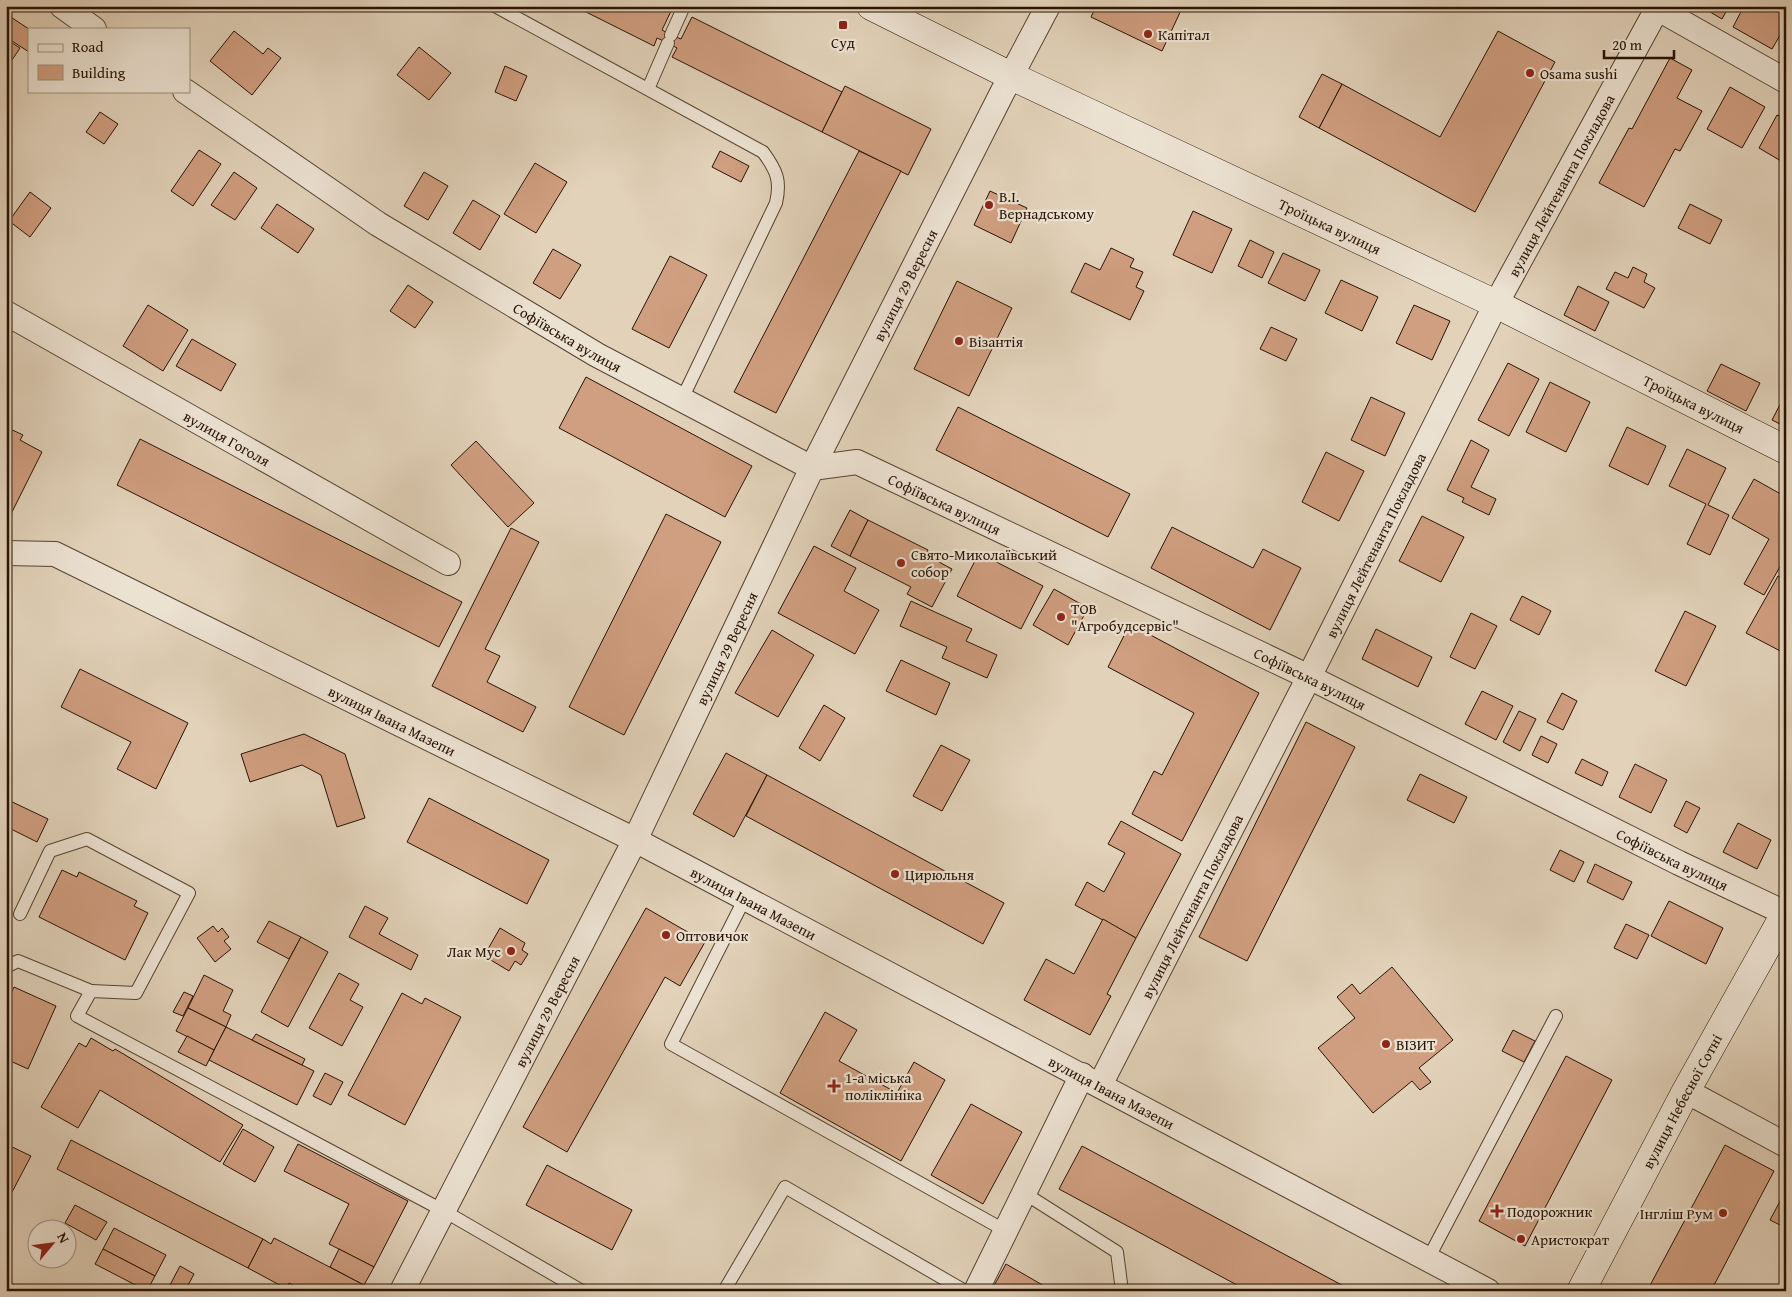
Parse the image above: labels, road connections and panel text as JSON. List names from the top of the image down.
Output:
{
  "streets": {
    "main road": ["Троїцька вулиця", "вулиця Небесної Сотні"],
    "street": [
      "вулиця Лейтенанта Покладова",
      "вулиця 29 Вересня",
      "Софіївська вулиця",
      "вулиця Гоголя",
      "вулиця Івана Мазепи"
    ]
  },
  "crossings": [
    ["вулиця Лейтенанта Покладова", "Троїцька вулиця"],
    ["вулиця Лейтенанта Покладова", "Софіївська вулиця"],
    ["вулиця Лейтенанта Покладова", "вулиця Івана Мазепи"],
    ["Троїцька вулиця", "вулиця 29 Вересня"],
    ["вулиця 29 Вересня", "Софіївська вулиця"],
    ["вулиця 29 Вересня", "вулиця Івана Мазепи"],
    ["Софіївська вулиця", "вулиця Небесної Сотні"]
  ],
  "places": {
    "transit": ["Суд"],
    "other": [
      "Капітал",
      "Osama sushi",
      "В.І. Вернадському",
      "Візантія",
      "Свято-Миколаївський собор",
      "ТОВ \"Агробудсервіс\"",
      "Цирюльня",
      "Оптовичок",
      "Лак Мус",
      "ВІЗИТ",
      "Інгліш Рум",
      "Аристократ"
    ],
    "health": ["1-а міська поліклініка", "Подорожник"]
  },
  "legend": ["Road", "Building"],
  "scale_bar": "20 m",
  "north": "top right"
}
